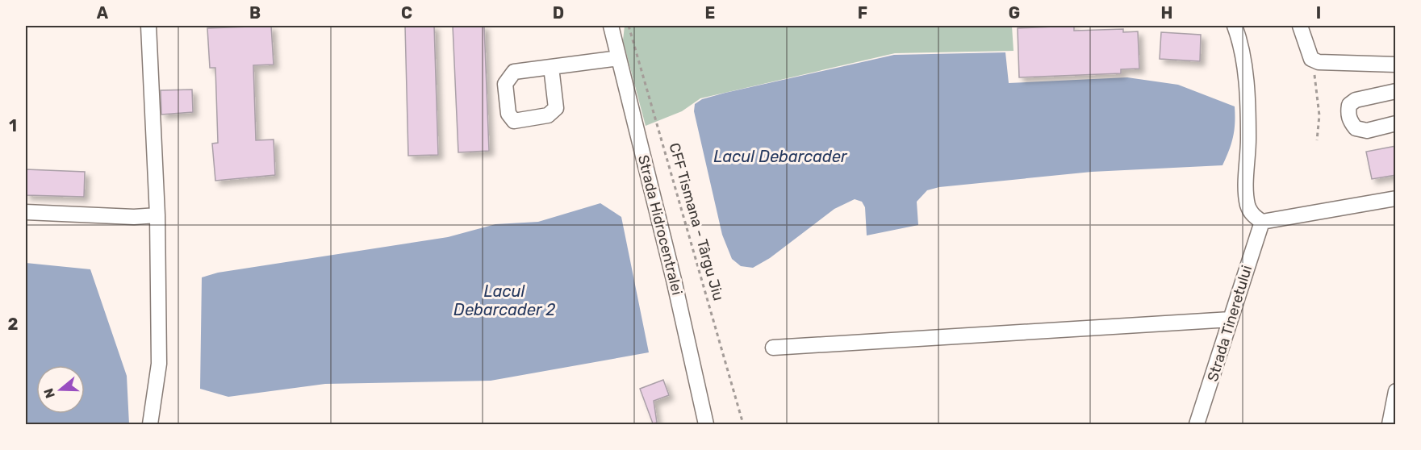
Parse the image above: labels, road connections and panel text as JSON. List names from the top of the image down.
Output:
{
  "streets": {
    "street": ["Strada Hidrocentralei", "Strada Tineretului"],
    "path": ["CFF Tismana - Târgu Jiu"]
  },
  "water": ["Lacul Debarcader", "Lacul Debarcader 2"],
  "north": "left",
  "grid": {
    "columns": [
      "A",
      "B",
      "C",
      "D",
      "E",
      "F",
      "G",
      "H",
      "I"
    ],
    "rows": ["1", "2"]
  }
}
